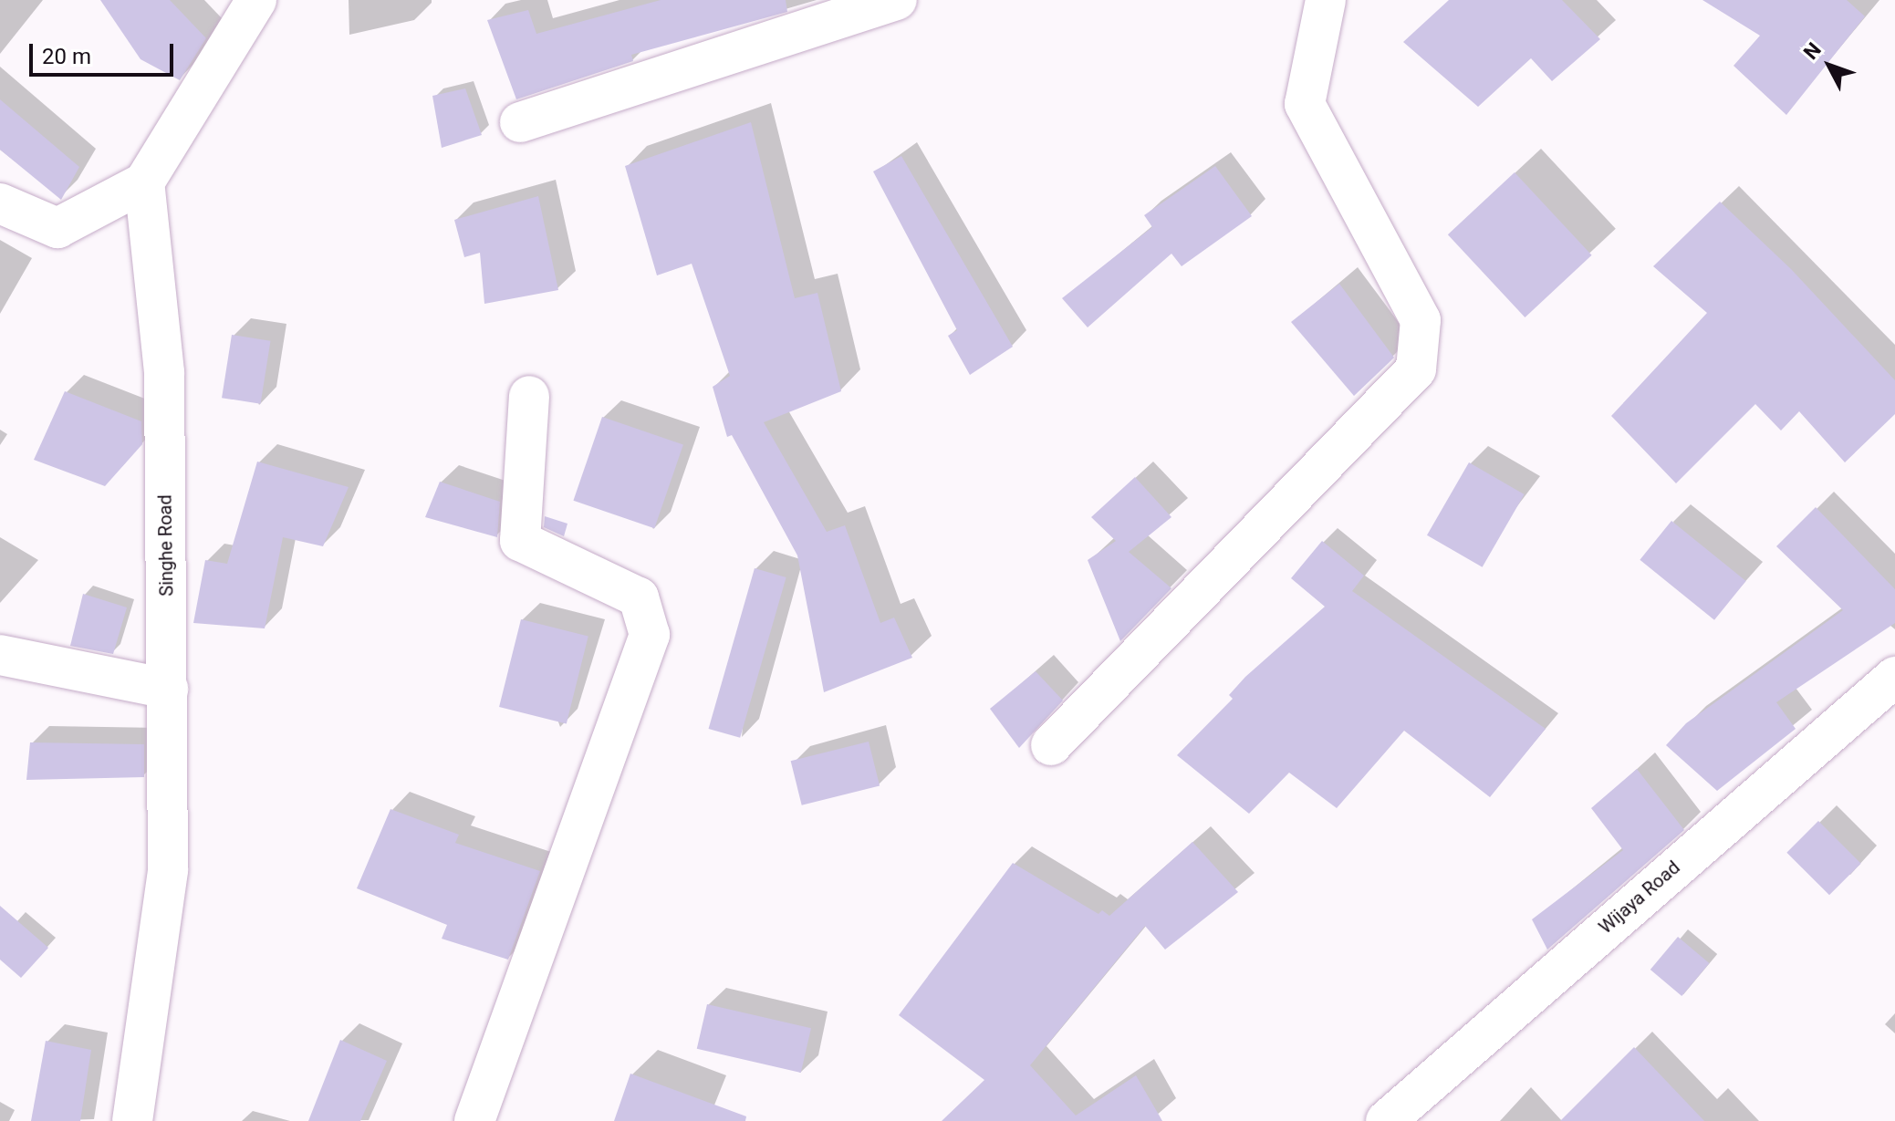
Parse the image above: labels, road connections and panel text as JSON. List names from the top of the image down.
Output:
{
  "streets": {
    "street": ["Singhe Road", "Wijaya Road"]
  },
  "scale_bar": "20 m",
  "north": "top left"
}
